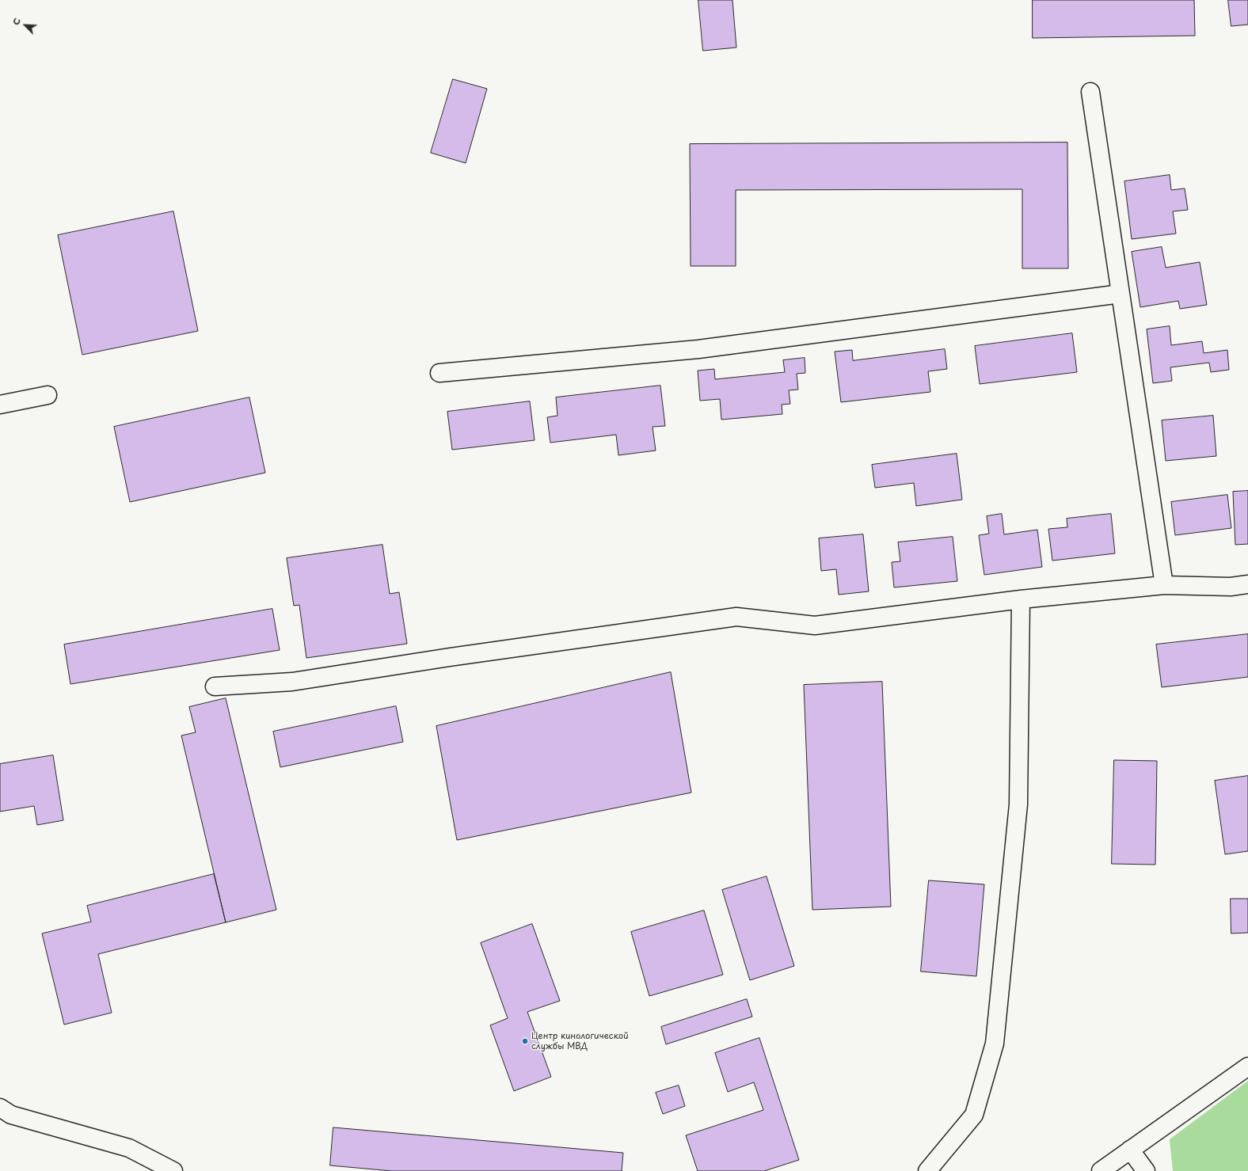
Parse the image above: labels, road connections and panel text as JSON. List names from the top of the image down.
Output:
{
  "places": ["Центр кинологической службы МВД"],
  "north": "top left"
}
